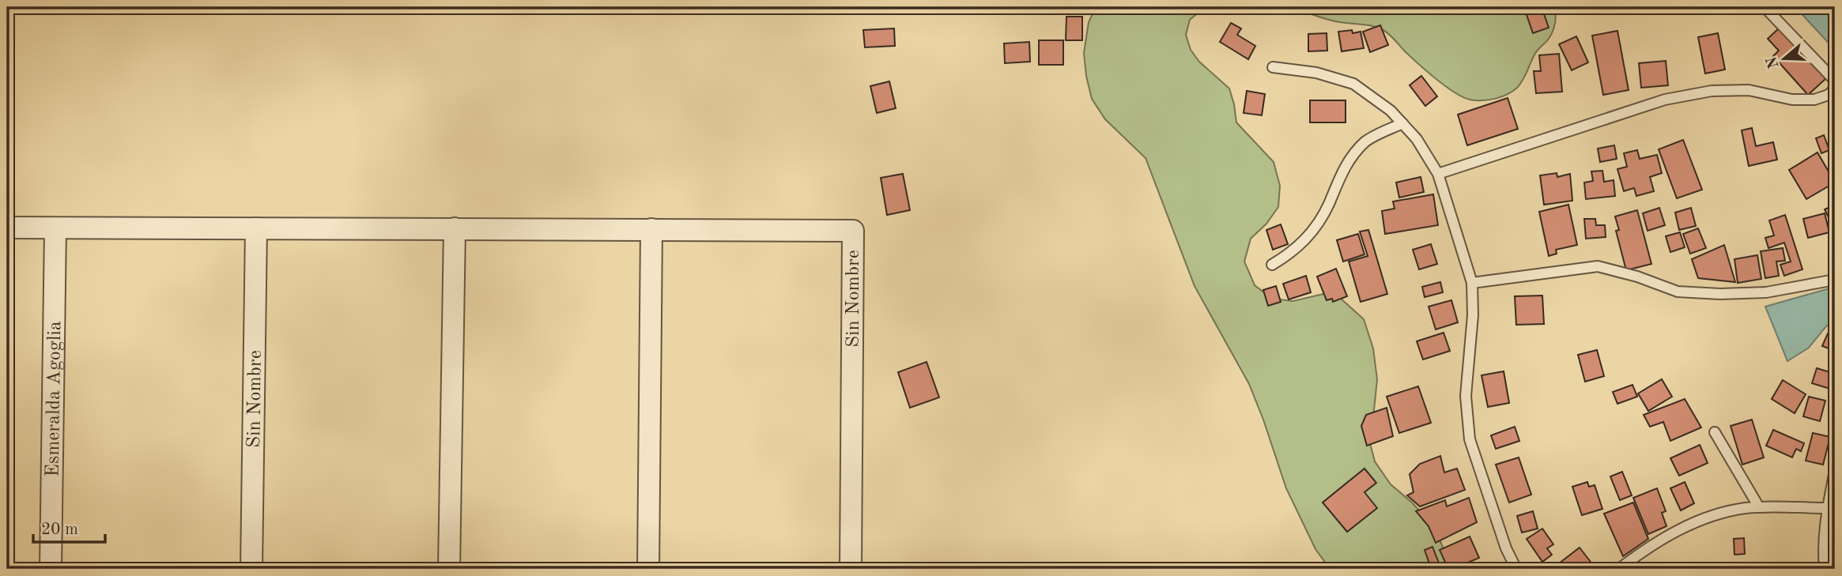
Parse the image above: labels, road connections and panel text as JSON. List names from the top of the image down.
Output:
{
  "streets": {
    "street": ["Sin Nombre", "Esmeralda Agoglia"]
  },
  "crossings": [
    ["Sin Nombre", "Esmeralda Agoglia"]
  ],
  "scale_bar": "20 m",
  "north": "left"
}
